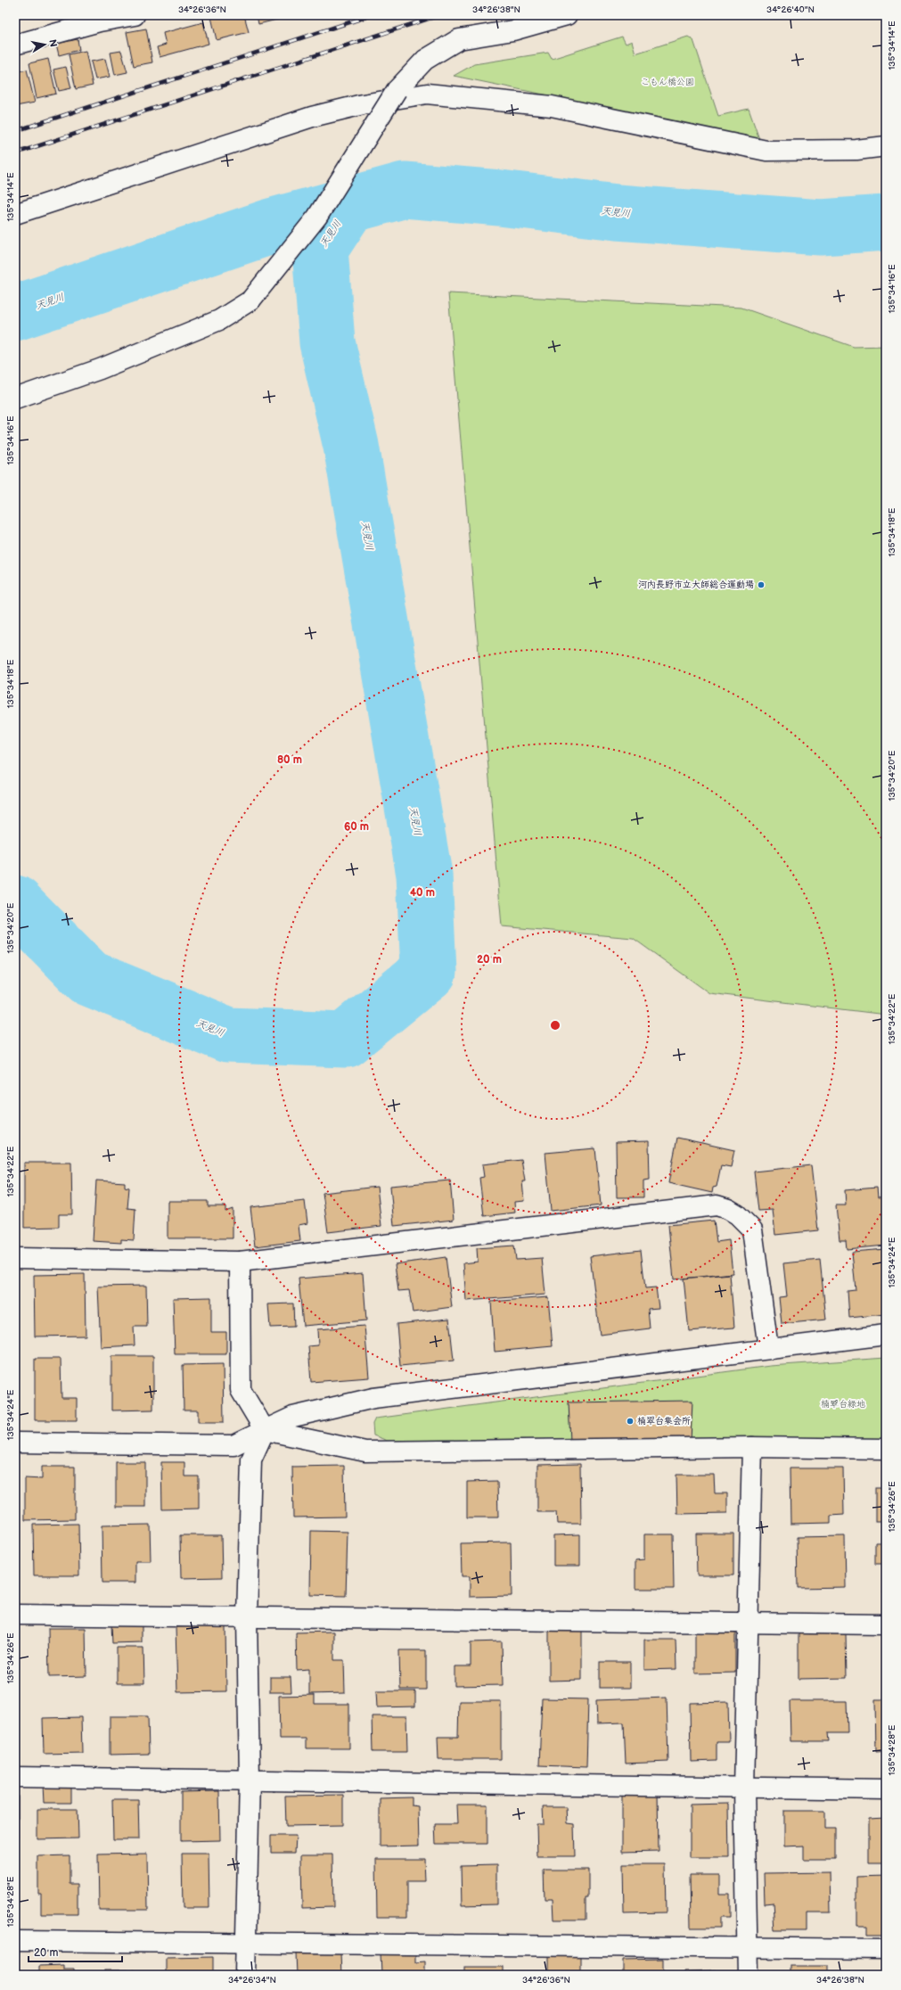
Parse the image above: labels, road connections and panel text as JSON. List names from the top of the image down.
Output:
{
  "water": ["天見川"],
  "parks": ["こもん橋公園", "楠翠台緑地"],
  "places": ["河内長野市立大師総合運動場", "楠翠台集会所"],
  "scale_bar": "20 m",
  "north": "right",
  "coordinates": [
    "34°26'36\"N",
    "34°26'38\"N",
    "34°26'40\"N",
    "135°34'14\"E",
    "135°34'16\"E",
    "135°34'18\"E",
    "135°34'20\"E",
    "135°34'22\"E",
    "135°34'24\"E",
    "135°34'26\"E",
    "135°34'28\"E",
    "34°26'34\"N"
  ],
  "rings": [
    "80 m",
    "60 m",
    "40 m",
    "20 m"
  ]
}
